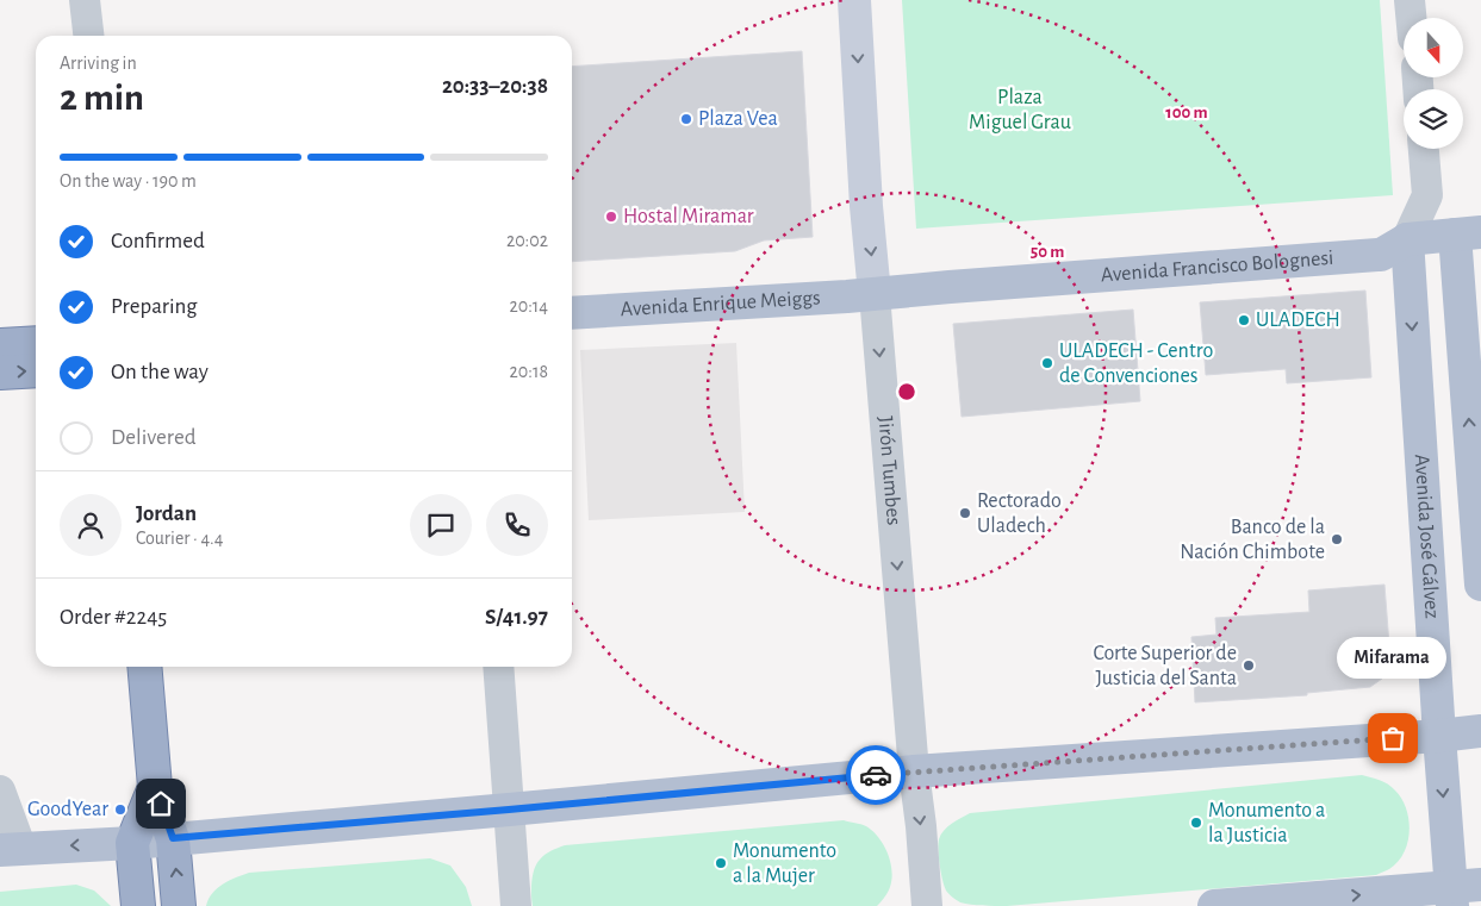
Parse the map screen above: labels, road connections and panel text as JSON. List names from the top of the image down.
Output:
{
  "streets": {
    "main road": [
      "Avenida Francisco Bolognesi",
      "Avenida Enrique Meiggs",
      "Jirón Tumbes",
      "Avenida José Gálvez"
    ]
  },
  "crossings": [
    ["Avenida Francisco Bolognesi", "Avenida Enrique Meiggs"],
    ["Avenida Francisco Bolognesi", "Jirón Tumbes"],
    ["Avenida Francisco Bolognesi", "Avenida José Gálvez"],
    ["Avenida Enrique Meiggs", "Jirón Tumbes"]
  ],
  "one_way": ["Jirón Tumbes"],
  "parks": ["Plaza Miguel Grau"],
  "places": [
    "Plaza Vea",
    "Hostal Miramar",
    "ULADECH",
    "ULADECH - Centro de Convenciones",
    "Rectorado Uladech",
    "Banco de la Nación Chimbote",
    "Corte Superior de Justicia del Santa",
    "Mifarama",
    "GoodYear",
    "Monumento a la Justicia",
    "Monumento a la Mujer"
  ],
  "north": "bottom",
  "page": {
    "heading": ["2 min", "Arriving in", "20:33–20:38"],
    "panel": [
      "Jordan",
      "Courier · 4.4",
      "Order #2245",
      "S/41.97"
    ],
    "bar": "On the way · 190 m",
    "list": [
      ["Confirmed", "20:02"],
      ["Preparing", "20:14"],
      ["On the way", "20:18"],
      "Delivered"
    ],
    "bubble": "Mifarama"
  },
  "rings": ["100 m", "50 m"]
}
